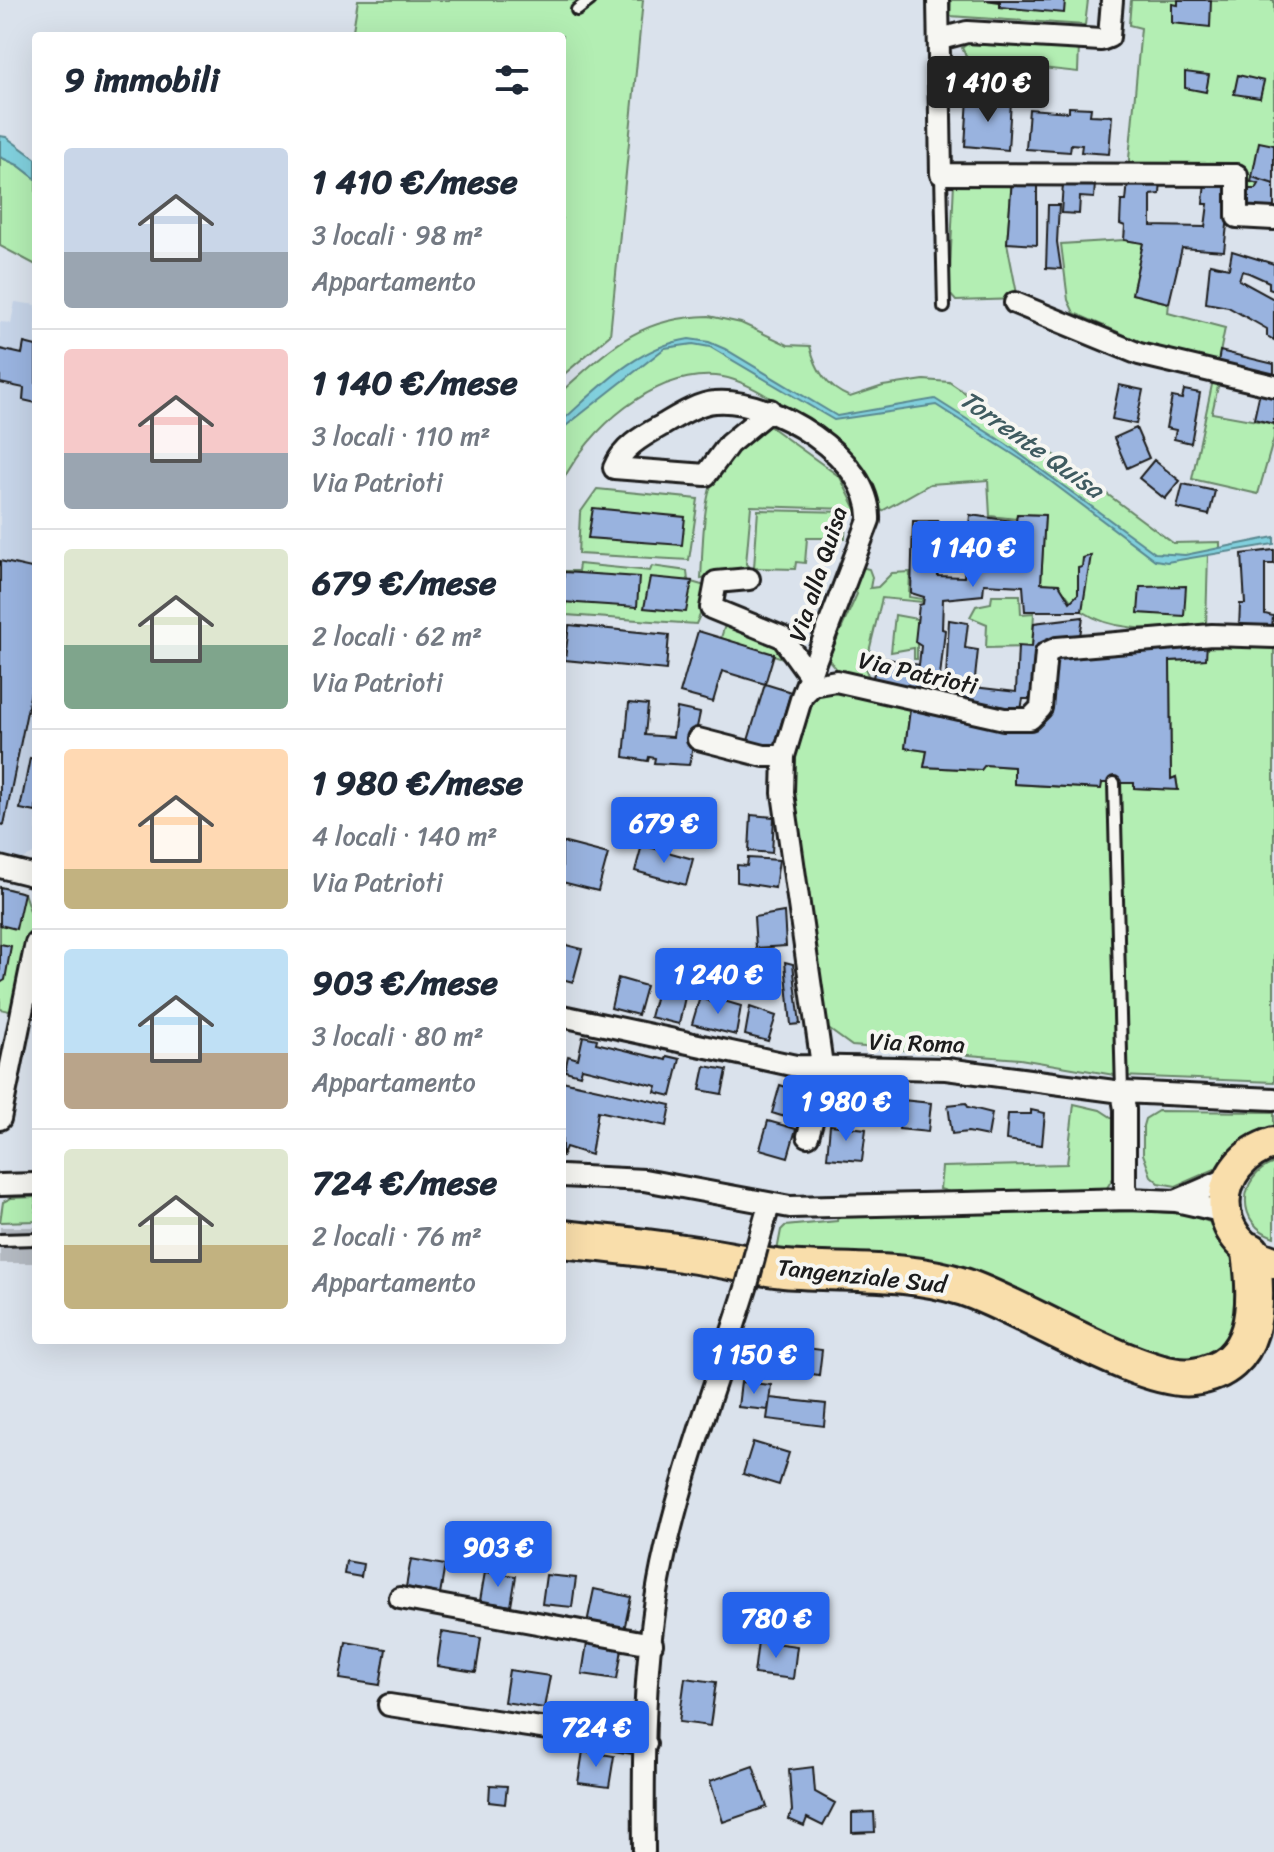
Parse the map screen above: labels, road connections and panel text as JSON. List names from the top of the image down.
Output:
{
  "streets": {
    "highway": ["Tangenziale Sud"],
    "street": ["Via alla Quisa", "Via Patrioti", "Via Roma"]
  },
  "crossings": [
    ["Via alla Quisa", "Via Patrioti"]
  ],
  "water": ["Torrente Quisa"],
  "page": {
    "heading": "9 immobili",
    "price": [
      "1 410 €",
      "1 140 €",
      "679 €",
      "1 240 €",
      "1 980 €",
      "1 150 €",
      "903 €",
      "780 €",
      "724 €"
    ],
    "list": [
      {
        "name": "1 410 €/mese",
        "note": "3 locali · 98 m² · Appartamento"
      },
      {
        "name": "1 140 €/mese",
        "note": "3 locali · 110 m² · Via Patrioti"
      },
      {
        "name": "679 €/mese",
        "note": "2 locali · 62 m² · Via Patrioti"
      },
      {
        "name": "1 980 €/mese",
        "note": "4 locali · 140 m² · Via Patrioti"
      },
      {
        "name": "903 €/mese",
        "note": "3 locali · 80 m² · Appartamento"
      },
      {
        "name": "724 €/mese",
        "note": "2 locali · 76 m² · Appartamento"
      }
    ]
  }
}
